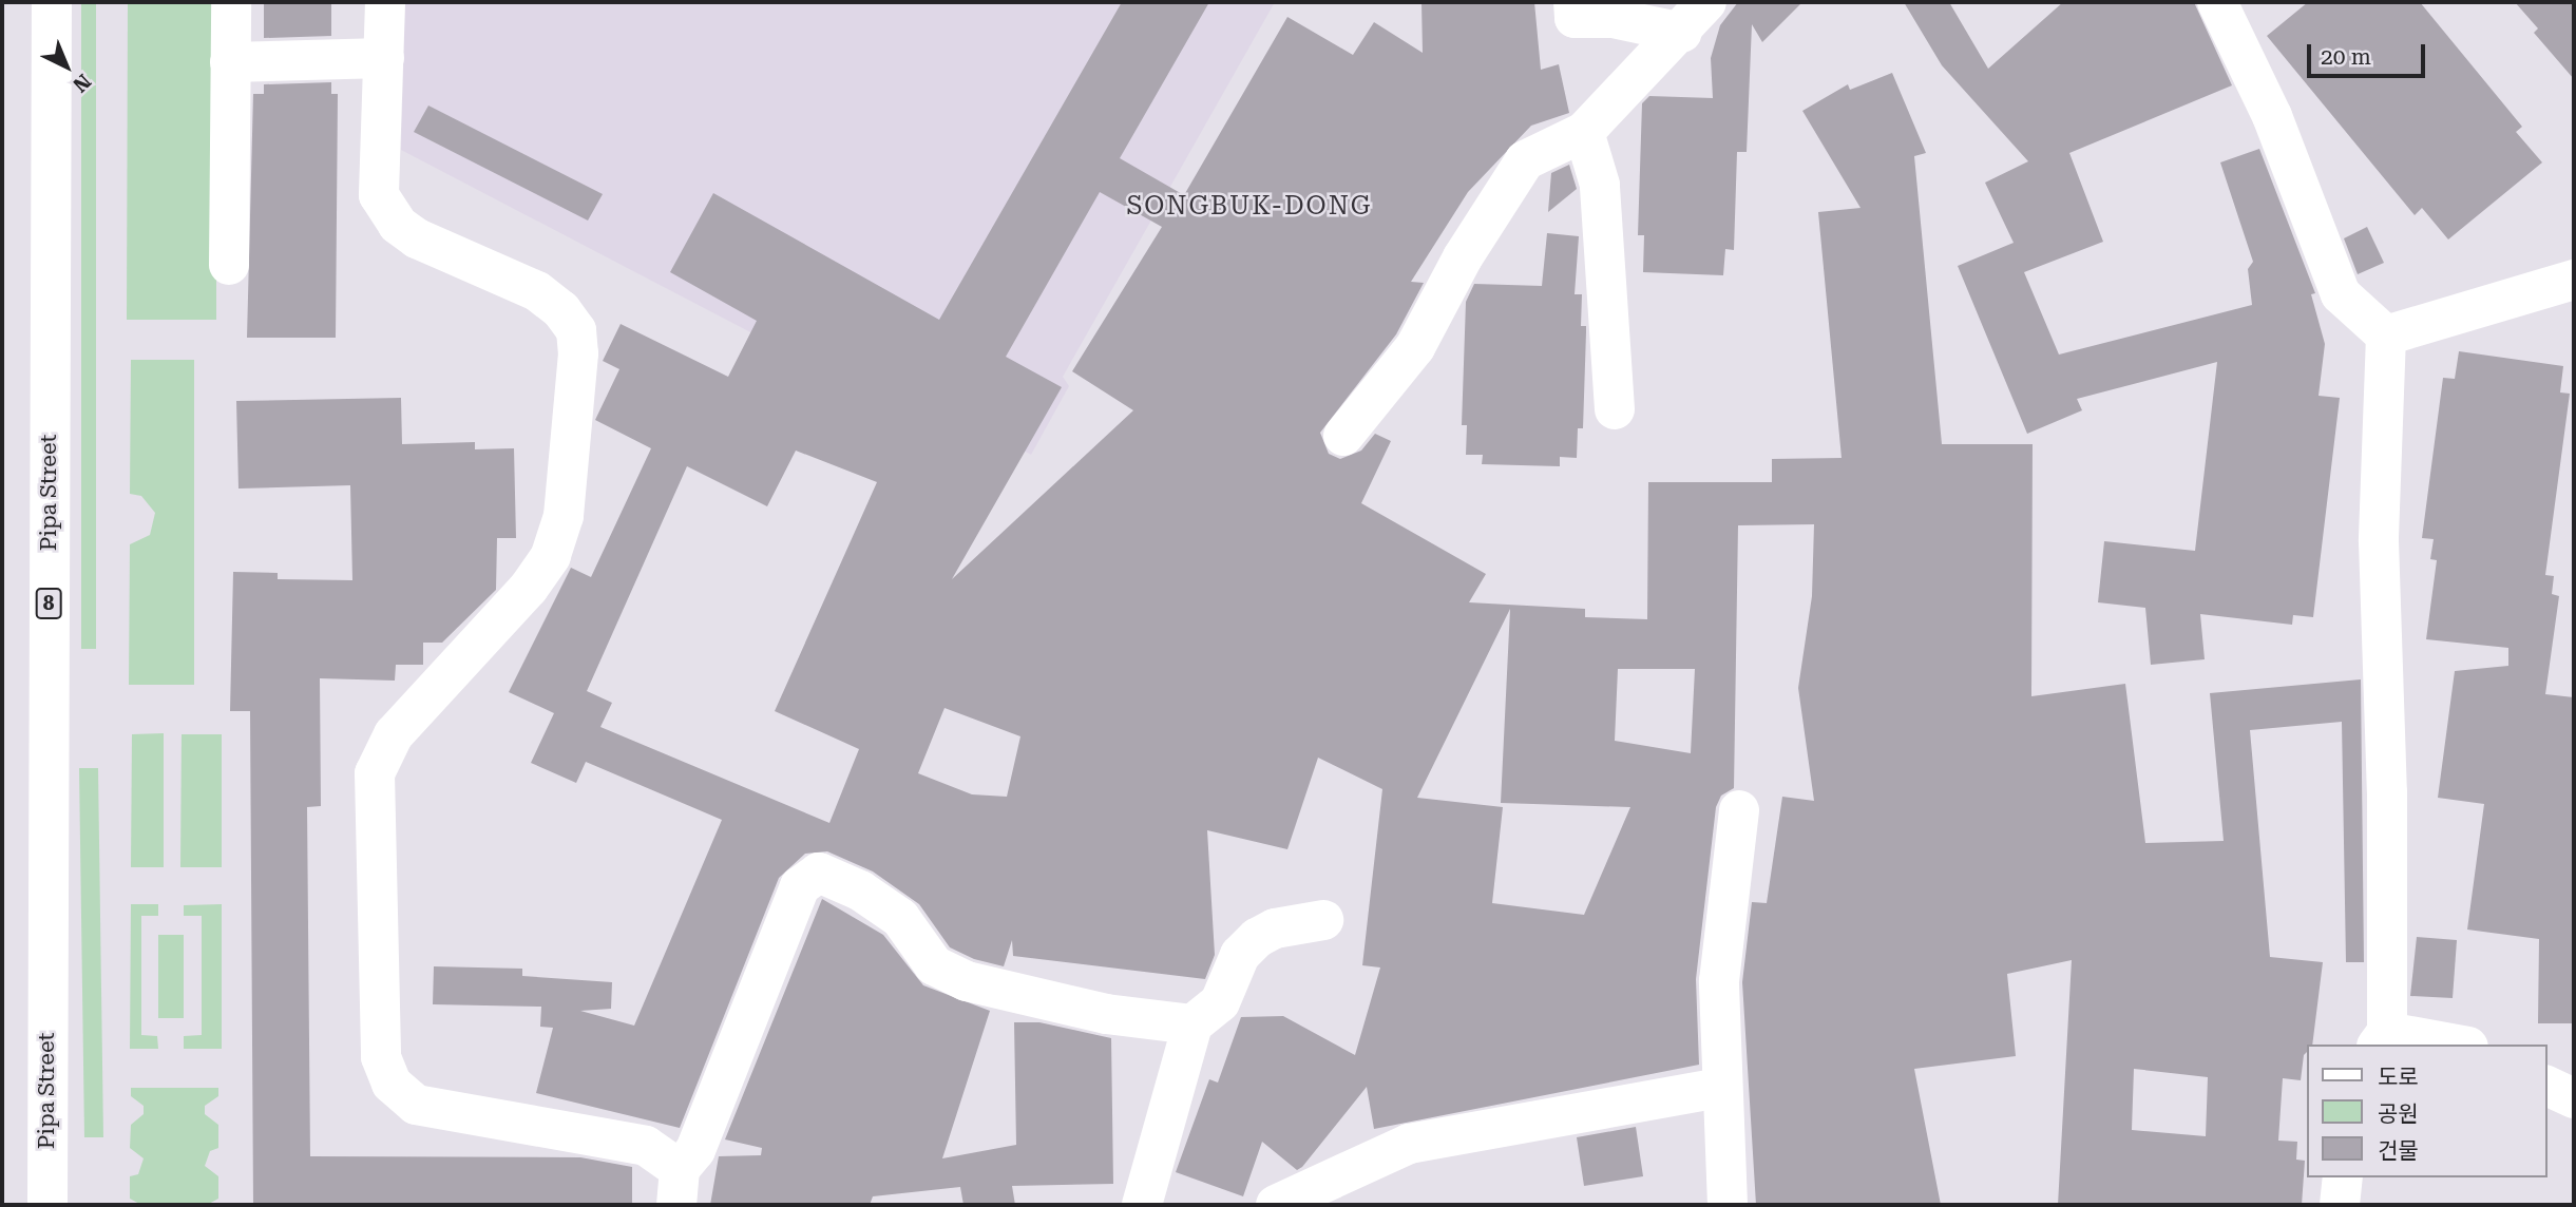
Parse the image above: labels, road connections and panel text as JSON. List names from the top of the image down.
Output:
{
  "streets": {
    "street": ["Pipa Street", "8"]
  },
  "districts": ["SONGBUK-DONG"],
  "legend": ["도로", "공원", "건물"],
  "scale_bar": "20 m",
  "north": "bottom right"
}
